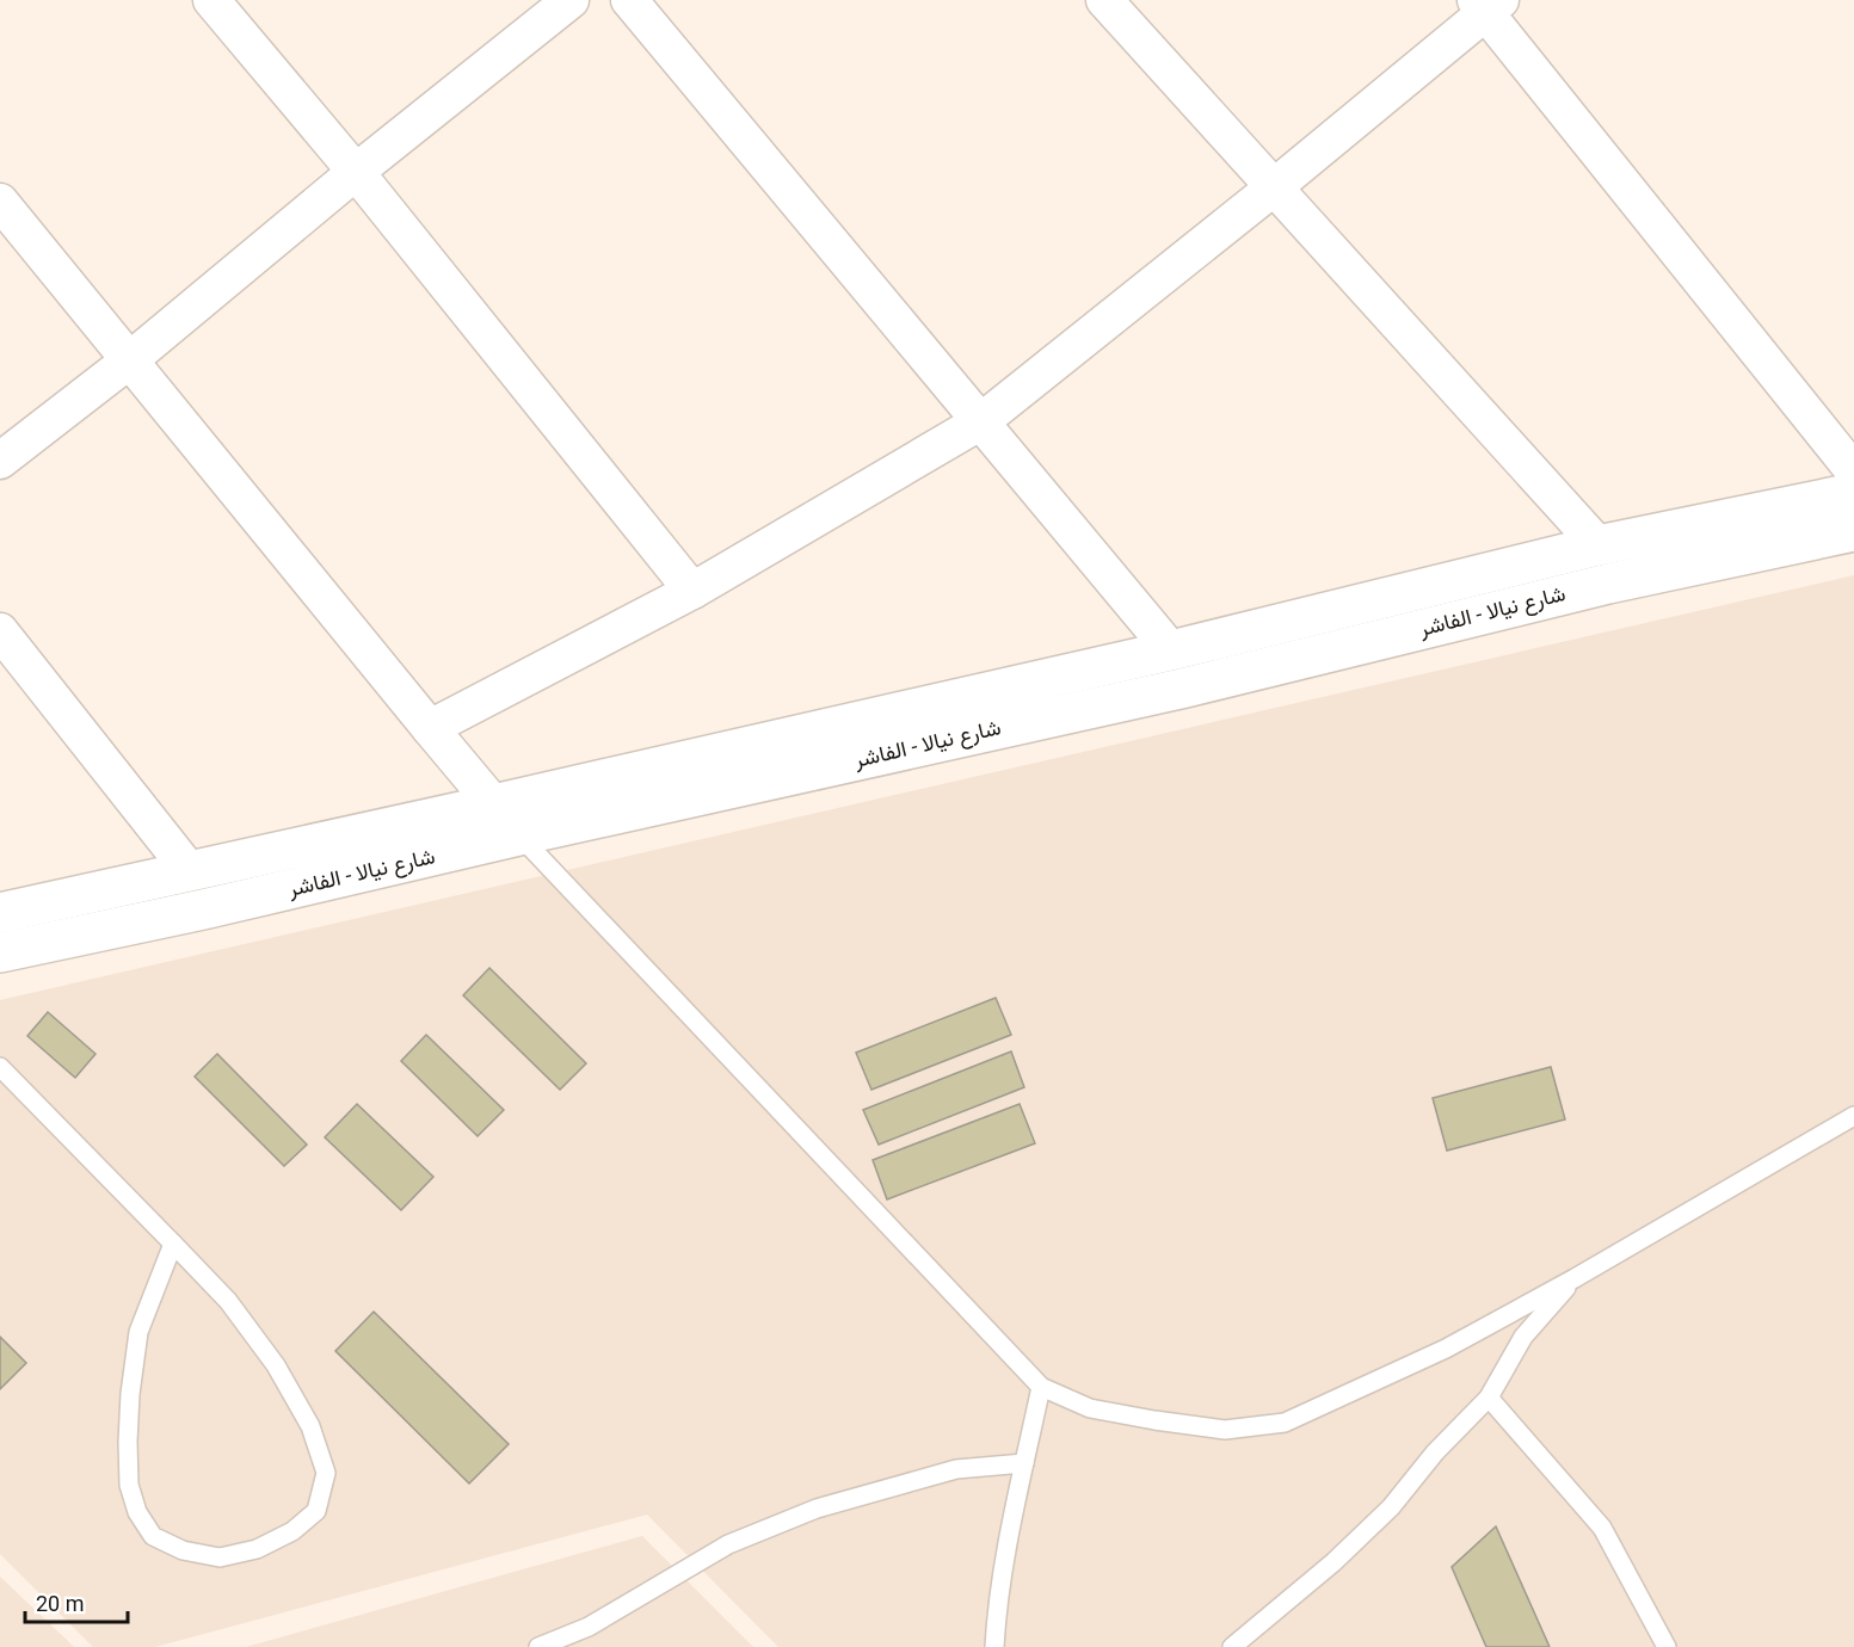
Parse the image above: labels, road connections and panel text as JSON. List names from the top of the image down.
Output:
{
  "streets": {
    "highway": ["شارع نيالا - الفاشر"]
  },
  "scale_bar": "20 m"
}
